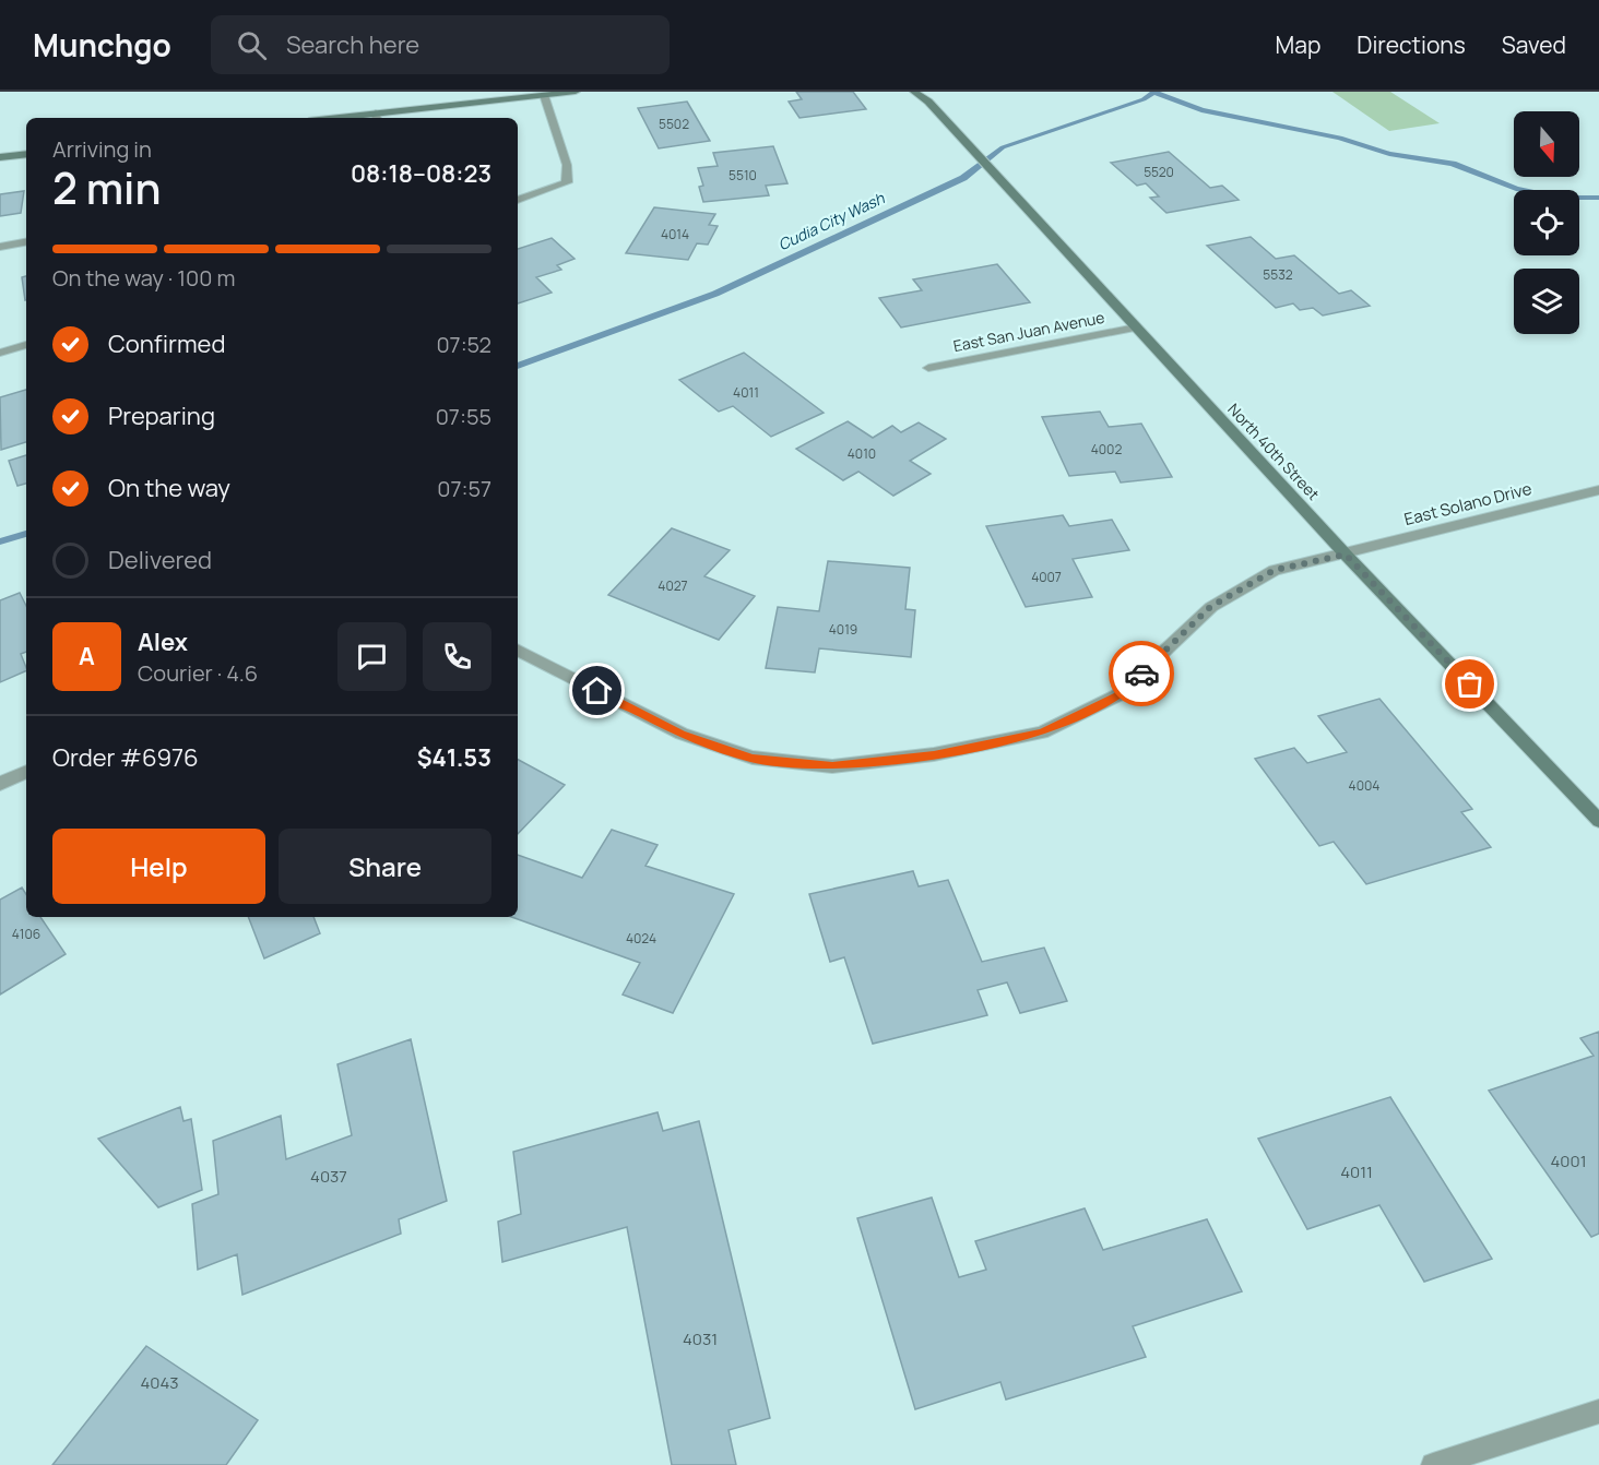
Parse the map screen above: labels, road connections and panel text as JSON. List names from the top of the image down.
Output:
{
  "streets": {
    "street": ["East San Juan Avenue", "North 40th Street", "East Solano Drive"]
  },
  "crossings": [
    ["East San Juan Avenue", "North 40th Street"],
    ["North 40th Street", "East Solano Drive"]
  ],
  "water": ["Cudia City Wash"],
  "house_numbers": [
    "5502",
    "5520",
    "5510",
    "4014",
    "5532",
    "4011",
    "4002",
    "4010",
    "4007",
    "4027",
    "4019",
    "4004",
    "4106",
    "4024",
    "4001",
    "4011",
    "4037",
    "4031",
    "4043"
  ],
  "north": "bottom",
  "page": {
    "header": "Munchgo",
    "search": "Search here",
    "nav": ["Map", "Directions", "Saved"],
    "heading": ["2 min", "Arriving in", "08:18–08:23"],
    "panel": [
      "Alex",
      "Courier · 4.6",
      "Order #6976",
      "$41.53"
    ],
    "bar": "On the way · 100 m",
    "list": [
      ["Confirmed", "07:52"],
      ["Preparing", "07:55"],
      ["On the way", "07:57"],
      "Delivered"
    ],
    "round": "A",
    "buttons": ["Help", "Share"]
  }
}
